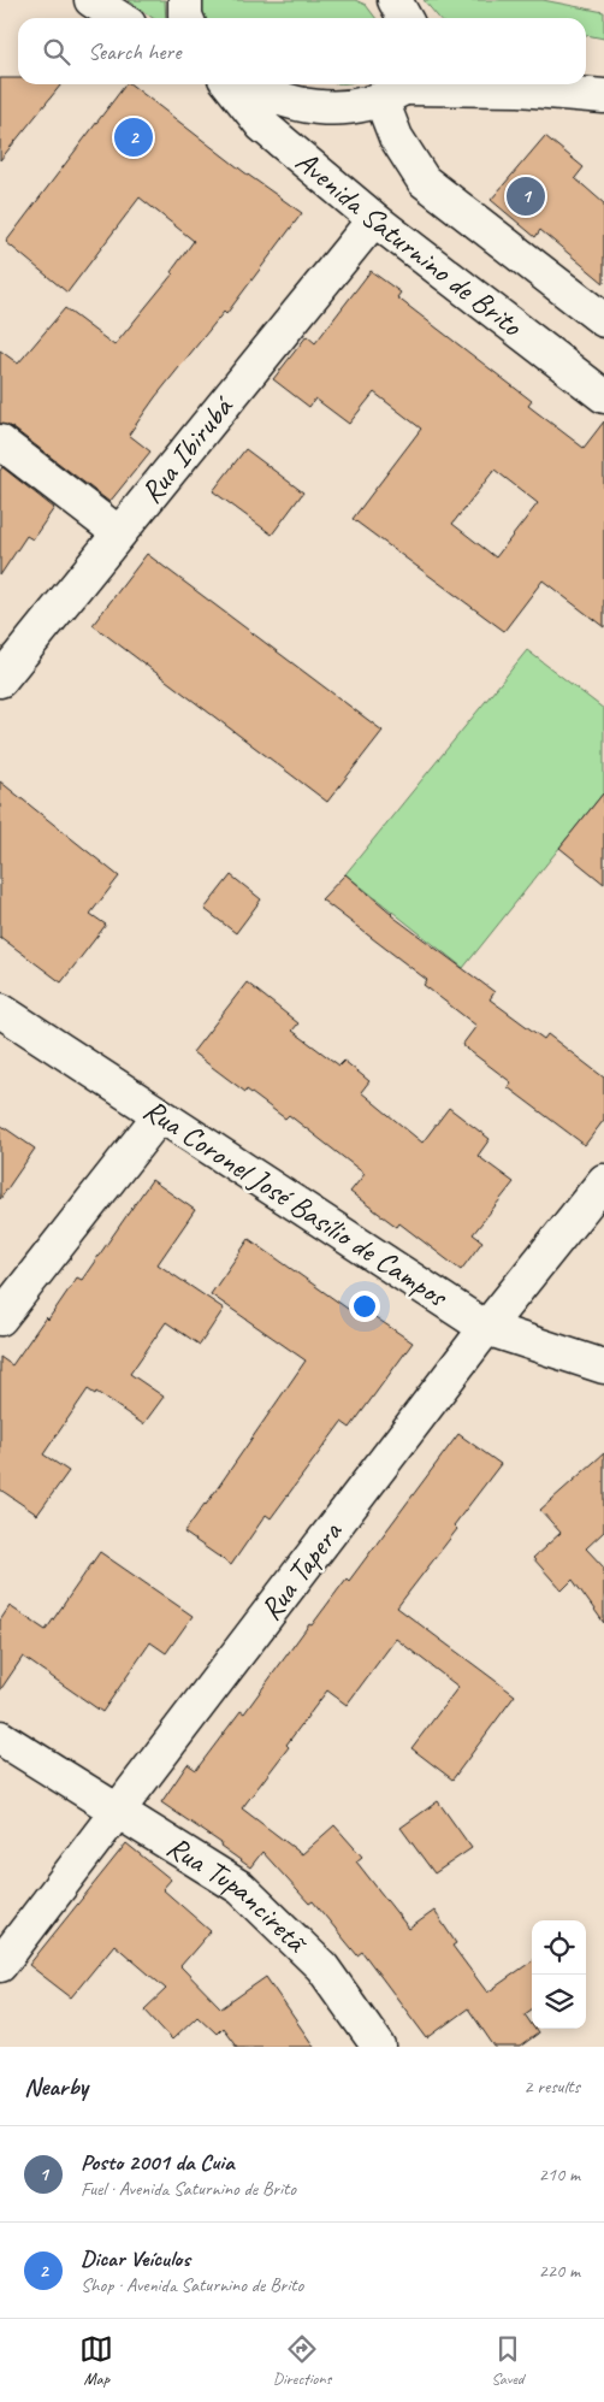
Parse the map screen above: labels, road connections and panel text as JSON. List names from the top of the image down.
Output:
{
  "streets": {
    "street": [
      "Avenida Saturnino de Brito",
      "Rua Ibirubá",
      "Rua Coronel José Basílio de Campos",
      "Rua Tapera",
      "Rua Tupanciretã"
    ]
  },
  "crossings": [
    ["Avenida Saturnino de Brito", "Rua Ibirubá"],
    ["Rua Coronel José Basílio de Campos", "Rua Tapera"],
    ["Rua Tapera", "Rua Tupanciretã"]
  ],
  "page": {
    "search": "Search here",
    "pins": ["2", "1"],
    "heading": ["Nearby", "2 results"],
    "list": [
      {
        "mark": "1",
        "name": "Posto 2001 da Cuia",
        "note": "Fuel · Avenida Saturnino de Brito",
        "value": "210 m"
      },
      {
        "mark": "2",
        "name": "Dicar Veículos",
        "note": "Shop · Avenida Saturnino de Brito",
        "value": "220 m"
      }
    ],
    "nav": ["Map", "Directions", "Saved"]
  }
}
